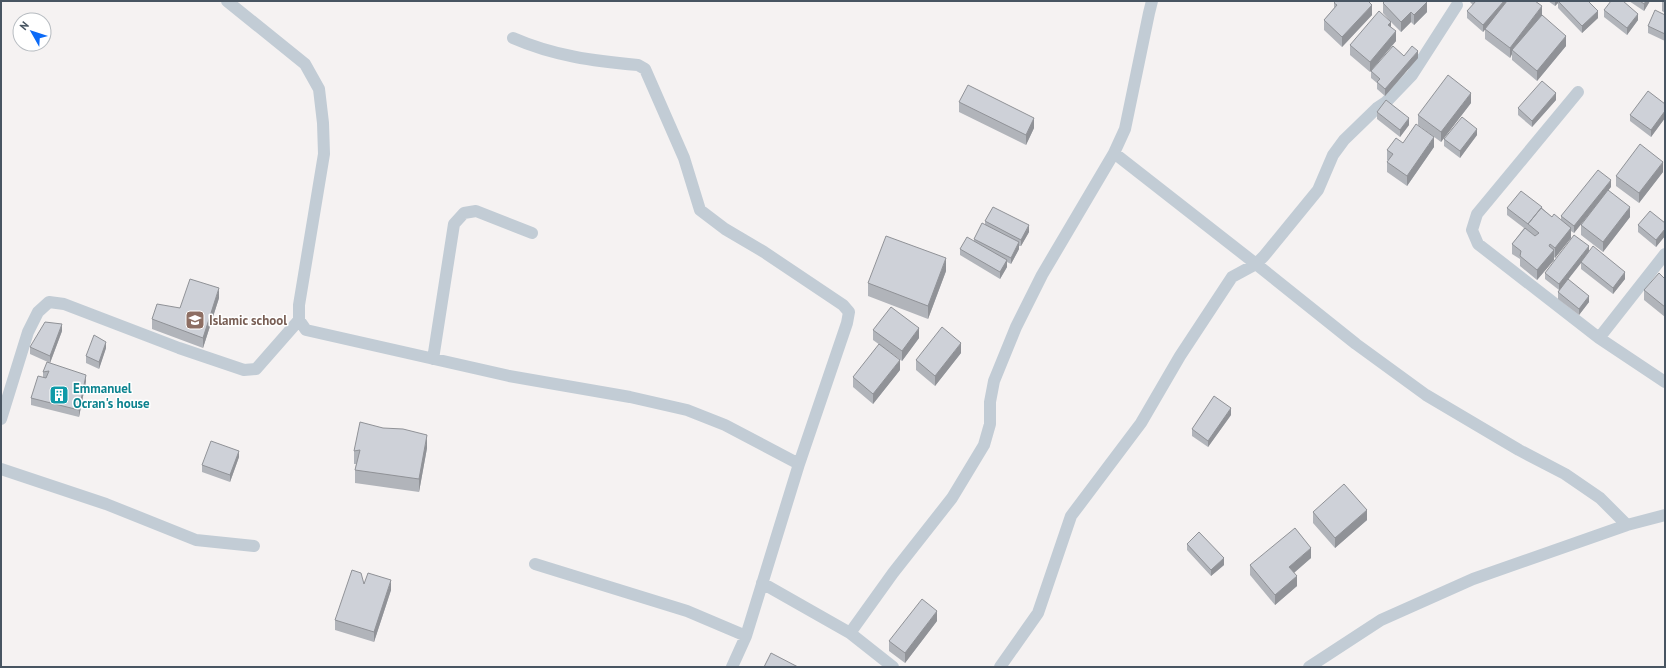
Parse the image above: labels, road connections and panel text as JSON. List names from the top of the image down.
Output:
{
  "places": {
    "school or university": ["Islamic school"],
    "building": ["Emmanuel Ocran's house"]
  },
  "north": "top left"
}
